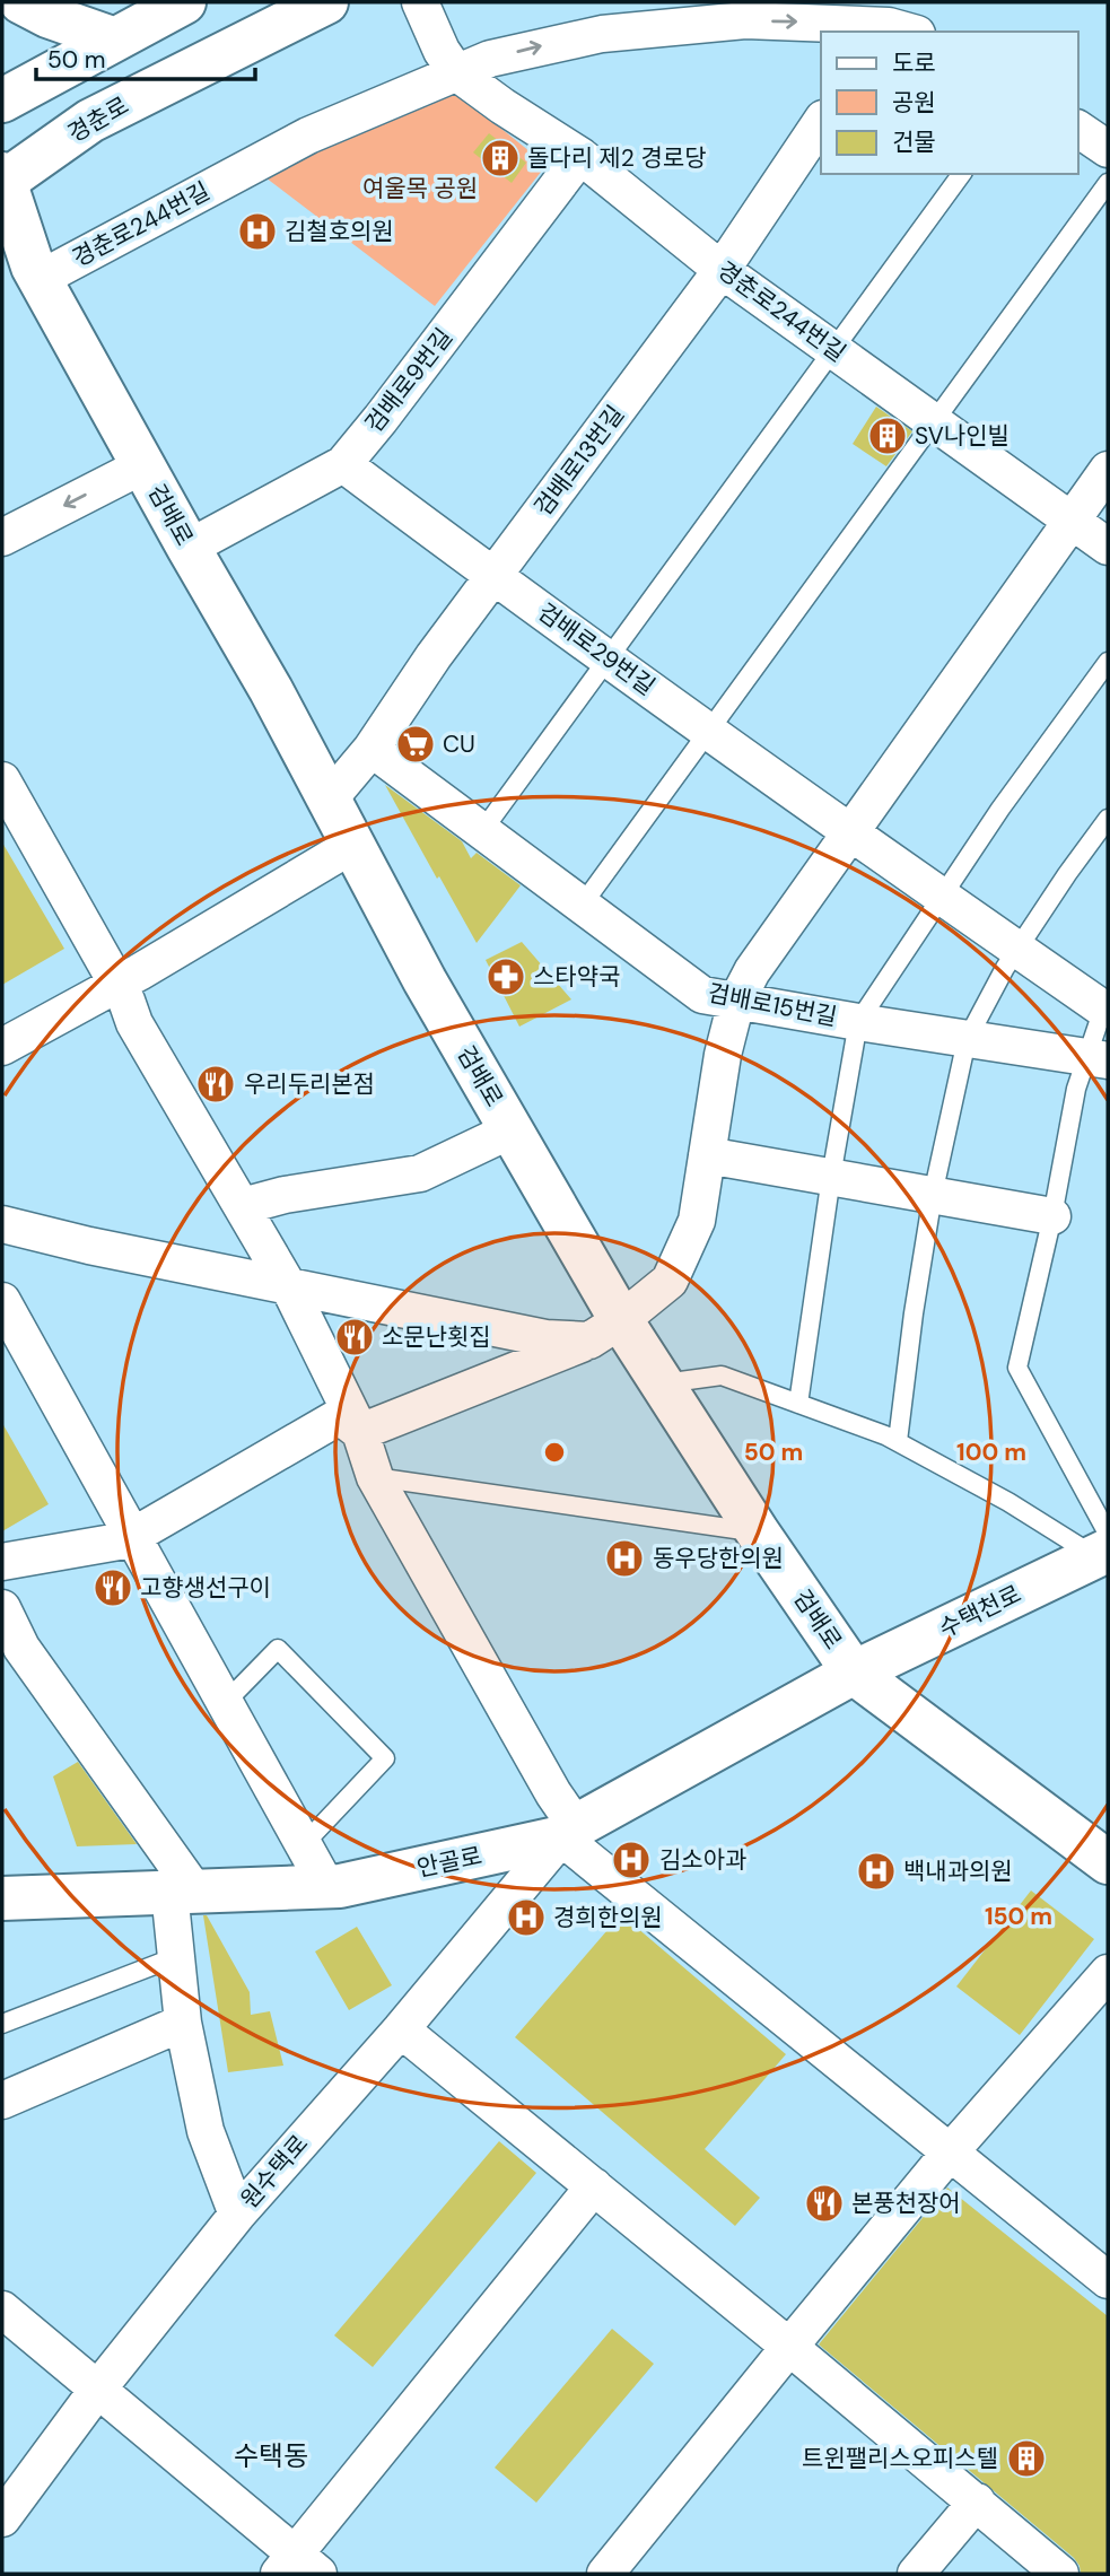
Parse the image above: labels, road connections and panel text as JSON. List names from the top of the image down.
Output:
{
  "streets": {
    "street": [
      "경춘로",
      "경춘로244번길",
      "검배로9번길",
      "검배로13번길",
      "검배로",
      "검배로29번길",
      "검배로15번길",
      "수택천로",
      "안골로",
      "원수택로"
    ]
  },
  "crossings": [
    ["경춘로", "검배로"],
    ["경춘로244번길", "검배로9번길"],
    ["경춘로244번길", "검배로13번길"],
    ["경춘로244번길", "검배로"],
    ["검배로9번길", "검배로"],
    ["검배로9번길", "검배로29번길"],
    ["검배로13번길", "검배로"],
    ["검배로13번길", "검배로29번길"],
    ["검배로13번길", "검배로15번길"],
    ["검배로", "수택천로"],
    ["검배로", "안골로"],
    ["수택천로", "안골로"],
    ["안골로", "원수택로"]
  ],
  "districts": ["수택동"],
  "parks": ["여울목 공원"],
  "places": {
    "building": ["돌다리 제2 경로당", "SV나인빌", "트윈팰리스오피스텔"],
    "hospital": [
      "김철호의원",
      "동우당한의원",
      "김소아과",
      "백내과의원",
      "경희한의원"
    ],
    "supermarket": ["CU"],
    "pharmacy": ["스타약국"],
    "restaurant": [
      "우리두리본점",
      "소문난횟집",
      "고향생선구이",
      "본풍천장어"
    ]
  },
  "legend": ["도로", "공원", "건물"],
  "scale_bar": "50 m",
  "rings": ["50 m", "100 m", "150 m"]
}
